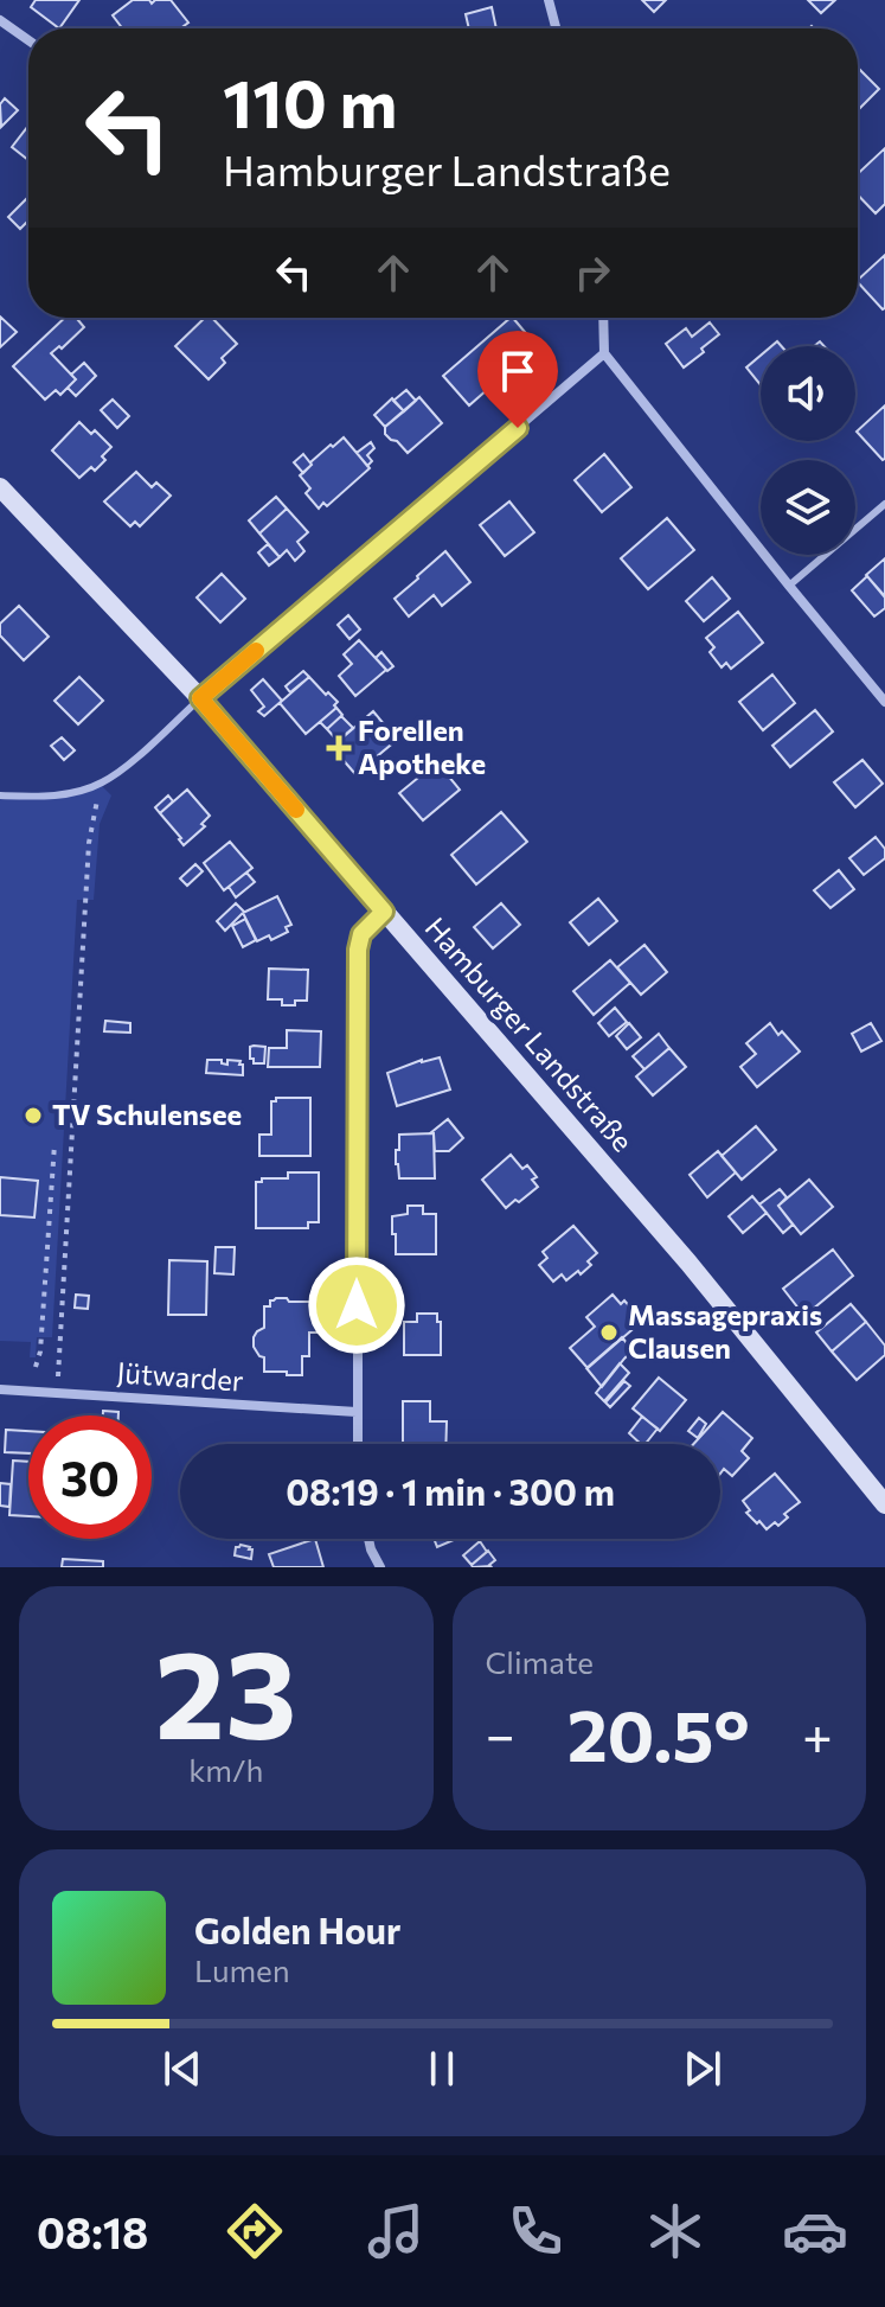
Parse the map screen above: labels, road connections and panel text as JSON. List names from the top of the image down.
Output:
{
  "streets": {
    "main road": ["Hamburger Landstraße"],
    "street": ["Jütwarder"]
  },
  "places": {
    "health": ["Forellen Apotheke"],
    "other": ["TV Schulensee", "Massagepraxis Clausen"]
  },
  "page": {
    "turn": ["110 m", "Hamburger Landstraße"],
    "limit": "30",
    "trip": "08:19 · 1 min · 300 m",
    "tile": [
      ["23", "km/h"],
      "Climate"
    ],
    "heat": ["−", "20.5°", "+"],
    "song": ["Golden Hour", "Lumen"],
    "tabs": "08:18"
  }
}
